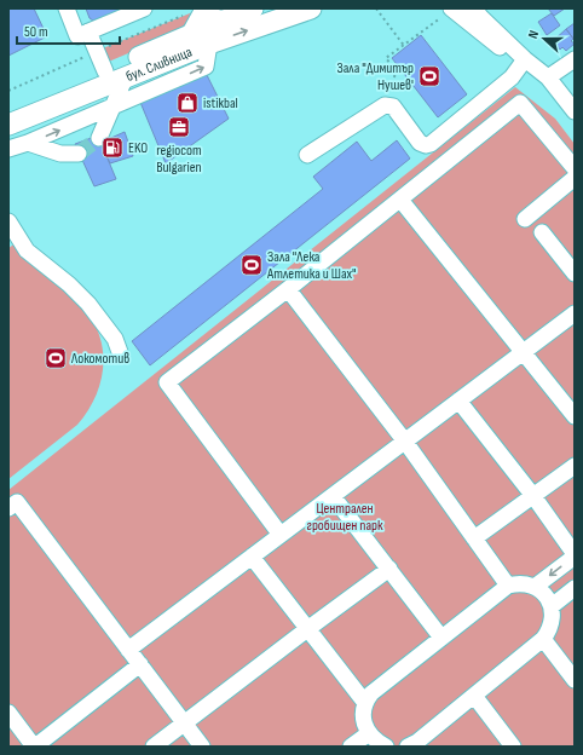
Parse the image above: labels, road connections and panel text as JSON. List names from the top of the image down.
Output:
{
  "streets": {
    "main road": ["бул. Сливница"]
  },
  "parks": ["Централен гробищен парк"],
  "places": {
    "sports": ["Зала \"Димитър Нушев'", "Зала \"Лека Атлетика и Шах\"", "Локомотив"],
    "shop": ["istikbal"],
    "office": ["regiocom Bulgarien"],
    "fuel station": ["EKO"]
  },
  "scale_bar": "50 m",
  "north": "left"
}
